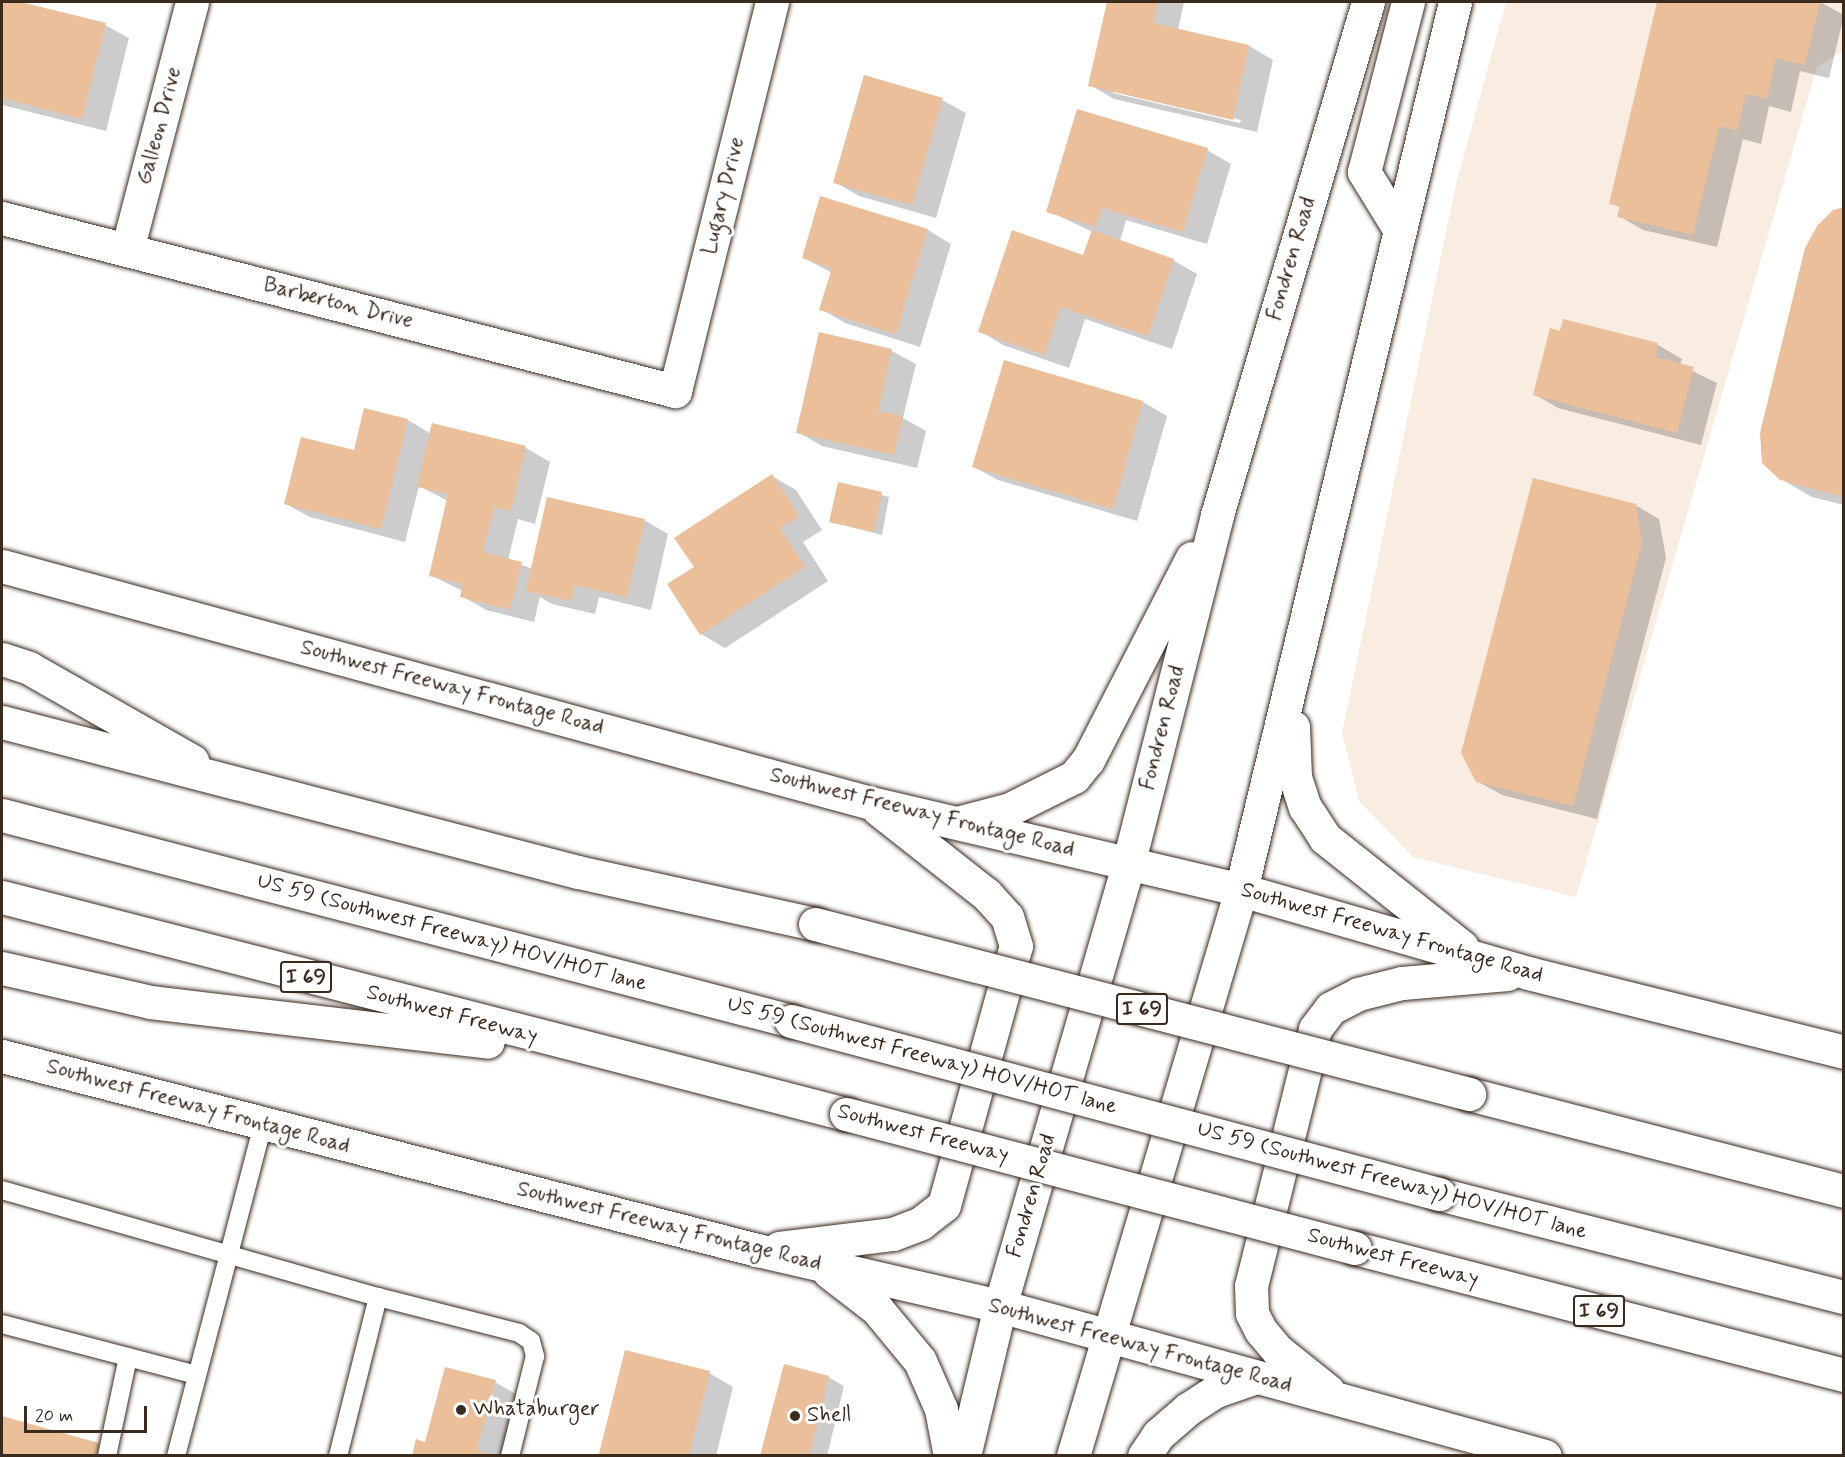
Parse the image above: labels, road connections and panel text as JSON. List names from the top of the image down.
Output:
{
  "streets": {
    "main road": [
      "Galleon Drive",
      "Lugary Drive",
      "Fondren Road",
      "Barberton Drive",
      "Southwest Freeway Frontage Road",
      "US 59 (Southwest Freeway) HOV/HOT lane",
      "I 69",
      "Southwest Freeway"
    ]
  },
  "crossings": [
    ["Galleon Drive", "Barberton Drive"],
    ["Lugary Drive", "Barberton Drive"],
    ["Fondren Road", "Southwest Freeway Frontage Road"]
  ],
  "places": ["Whataburger", "Shell"],
  "scale_bar": "20 m"
}
